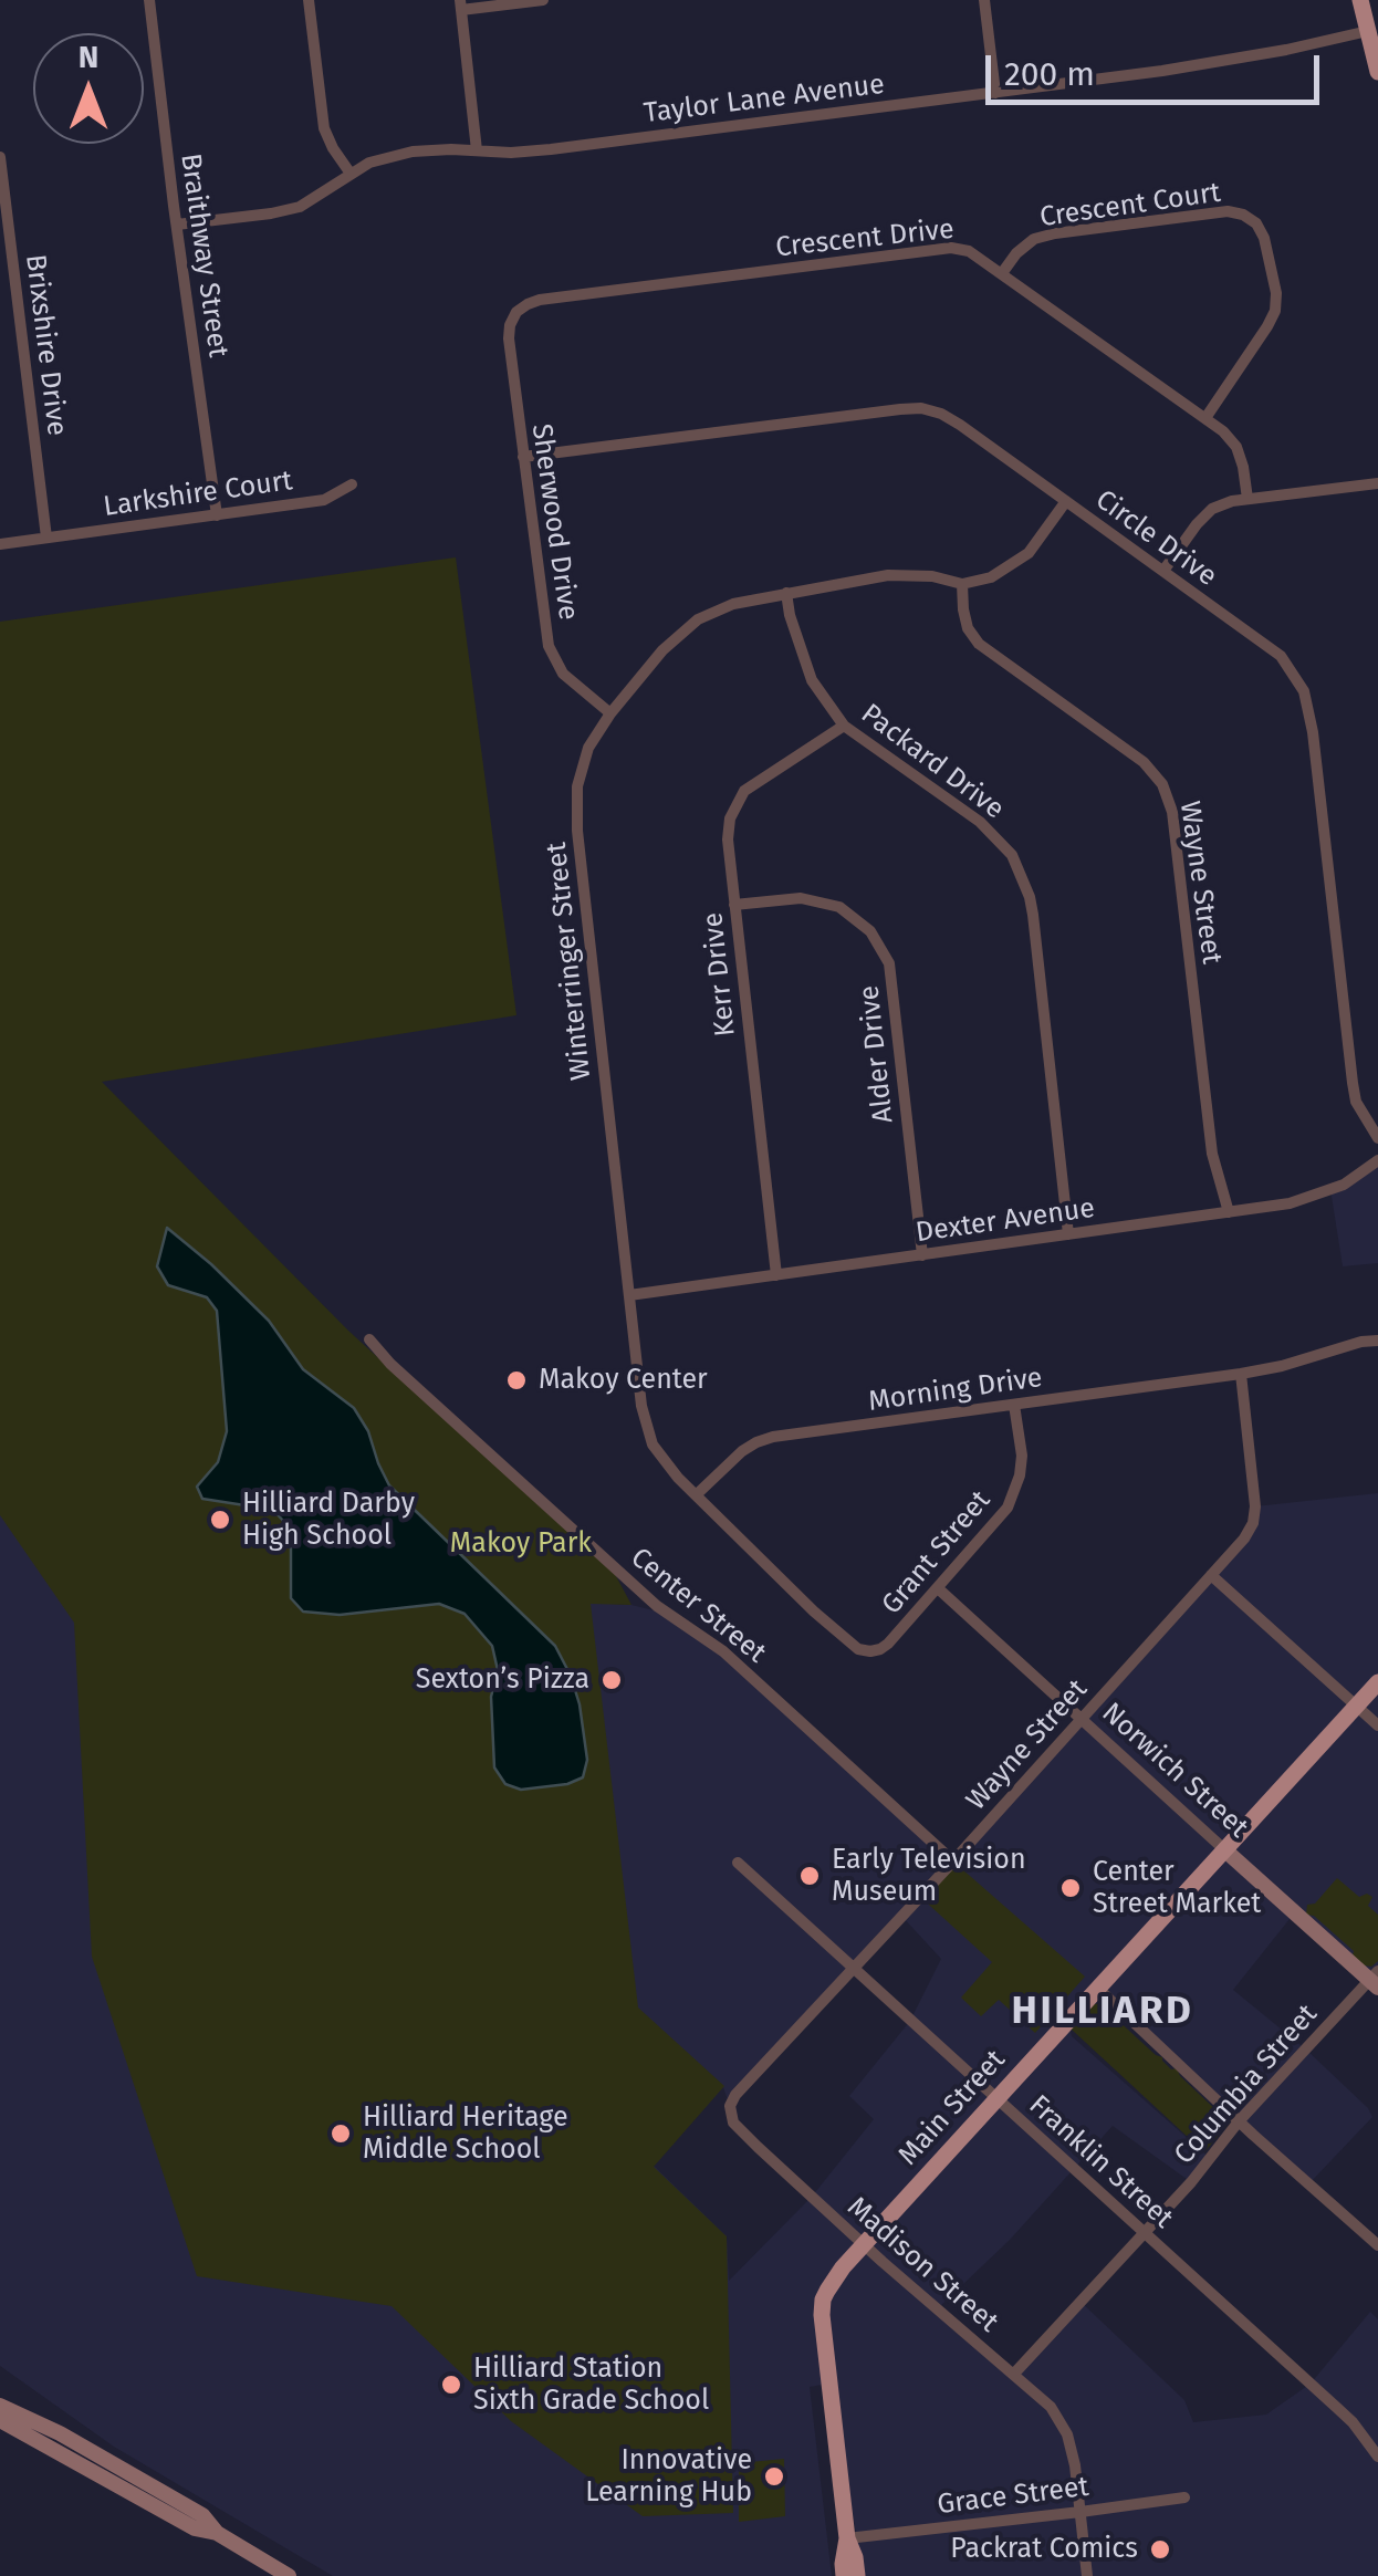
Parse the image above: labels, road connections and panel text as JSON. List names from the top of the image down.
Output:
{
  "streets": {
    "main road": ["Norwich Street", "Main Street"],
    "street": [
      "Taylor Lane Avenue",
      "Crescent Court",
      "Crescent Drive",
      "Braithway Street",
      "Brixshire Drive",
      "Larkshire Court",
      "Sherwood Drive",
      "Circle Drive",
      "Packard Drive",
      "Wayne Street",
      "Winterringer Street",
      "Kerr Drive",
      "Alder Drive",
      "Dexter Avenue",
      "Morning Drive",
      "Grant Street",
      "Center Street",
      "Columbia Street",
      "Franklin Street",
      "Madison Street",
      "Grace Street"
    ]
  },
  "crossings": [
    ["Taylor Lane Avenue", "Braithway Street"],
    ["Crescent Court", "Crescent Drive"],
    ["Crescent Drive", "Sherwood Drive"],
    ["Braithway Street", "Larkshire Court"],
    ["Brixshire Drive", "Larkshire Court"],
    ["Sherwood Drive", "Circle Drive"],
    ["Sherwood Drive", "Winterringer Street"],
    ["Circle Drive", "Winterringer Street"],
    ["Packard Drive", "Winterringer Street"],
    ["Packard Drive", "Kerr Drive"],
    ["Packard Drive", "Dexter Avenue"],
    ["Wayne Street", "Winterringer Street"],
    ["Wayne Street", "Dexter Avenue"],
    ["Wayne Street", "Morning Drive"],
    ["Wayne Street", "Center Street"],
    ["Wayne Street", "Norwich Street"],
    ["Wayne Street", "Franklin Street"],
    ["Wayne Street", "Madison Street"],
    ["Winterringer Street", "Dexter Avenue"],
    ["Winterringer Street", "Morning Drive"],
    ["Winterringer Street", "Grant Street"],
    ["Kerr Drive", "Alder Drive"],
    ["Kerr Drive", "Dexter Avenue"],
    ["Alder Drive", "Dexter Avenue"],
    ["Morning Drive", "Grant Street"],
    ["Grant Street", "Norwich Street"],
    ["Norwich Street", "Columbia Street"],
    ["Norwich Street", "Main Street"],
    ["Columbia Street", "Franklin Street"],
    ["Columbia Street", "Madison Street"],
    ["Main Street", "Franklin Street"],
    ["Main Street", "Madison Street"],
    ["Main Street", "Grace Street"],
    ["Madison Street", "Grace Street"]
  ],
  "districts": ["HILLIARD"],
  "parks": ["Makoy Park"],
  "places": [
    "Makoy Center",
    "Hilliard Darby High School",
    "Sexton’s Pizza",
    "Early Television Museum",
    "Center Street Market",
    "Hilliard Heritage Middle School",
    "Hilliard Station Sixth Grade School",
    "Innovative Learning Hub",
    "Packrat Comics"
  ],
  "scale_bar": "200 m",
  "north": "top"
}
